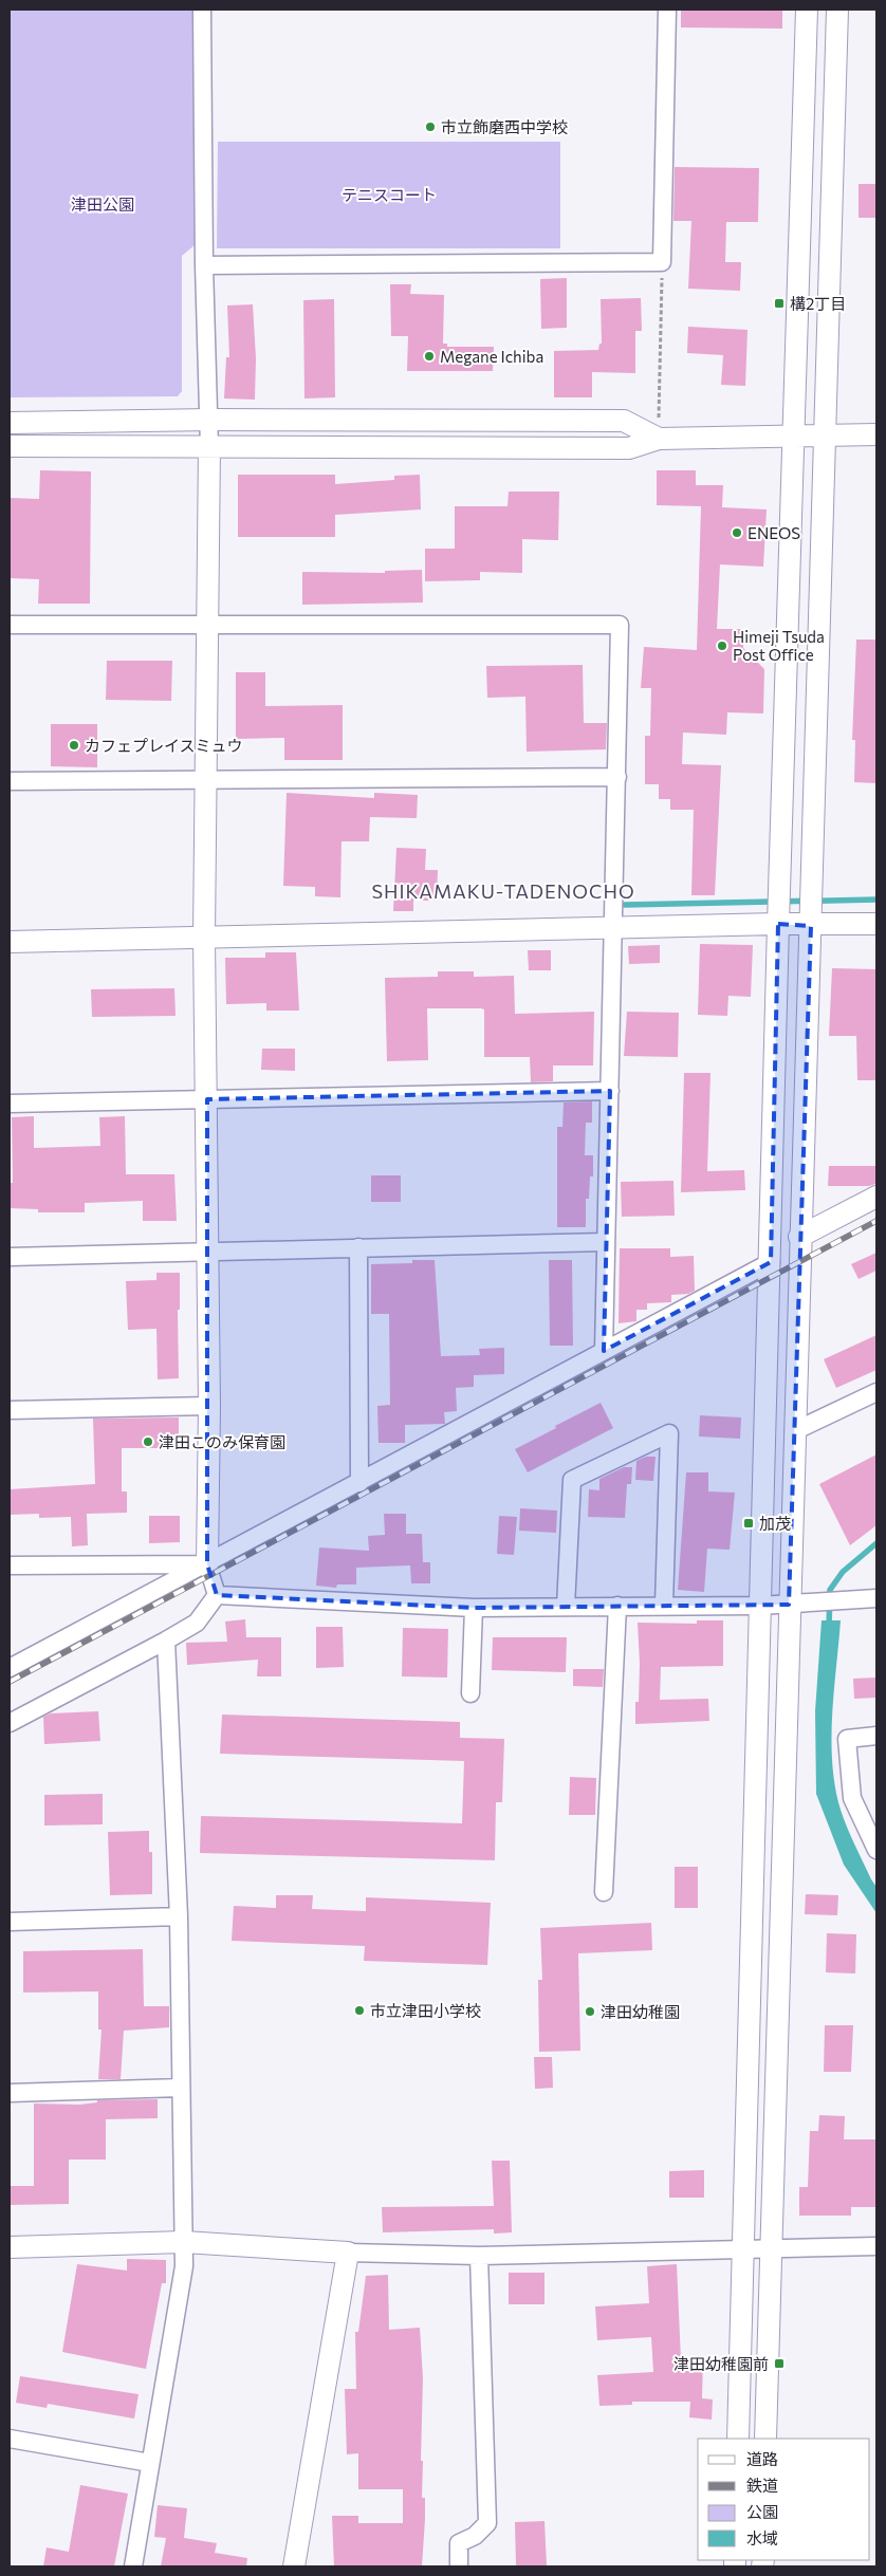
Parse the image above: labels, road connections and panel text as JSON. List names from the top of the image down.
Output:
{
  "districts": ["SHIKAMAKU-TADENOCHO"],
  "parks": ["テニスコート", "津田公園"],
  "places": {
    "other": [
      "市立飾磨西中学校",
      "Megane Ichiba",
      "ENEOS",
      "Himeji Tsuda Post Office",
      "カフェプレイスミュウ",
      "津田このみ保育園",
      "市立津田小学校",
      "津田幼稚園"
    ],
    "transit": ["構2丁目", "加茂", "津田幼稚園前"]
  },
  "legend": [
    "道路",
    "鉄道",
    "公園",
    "水域"
  ]
}
